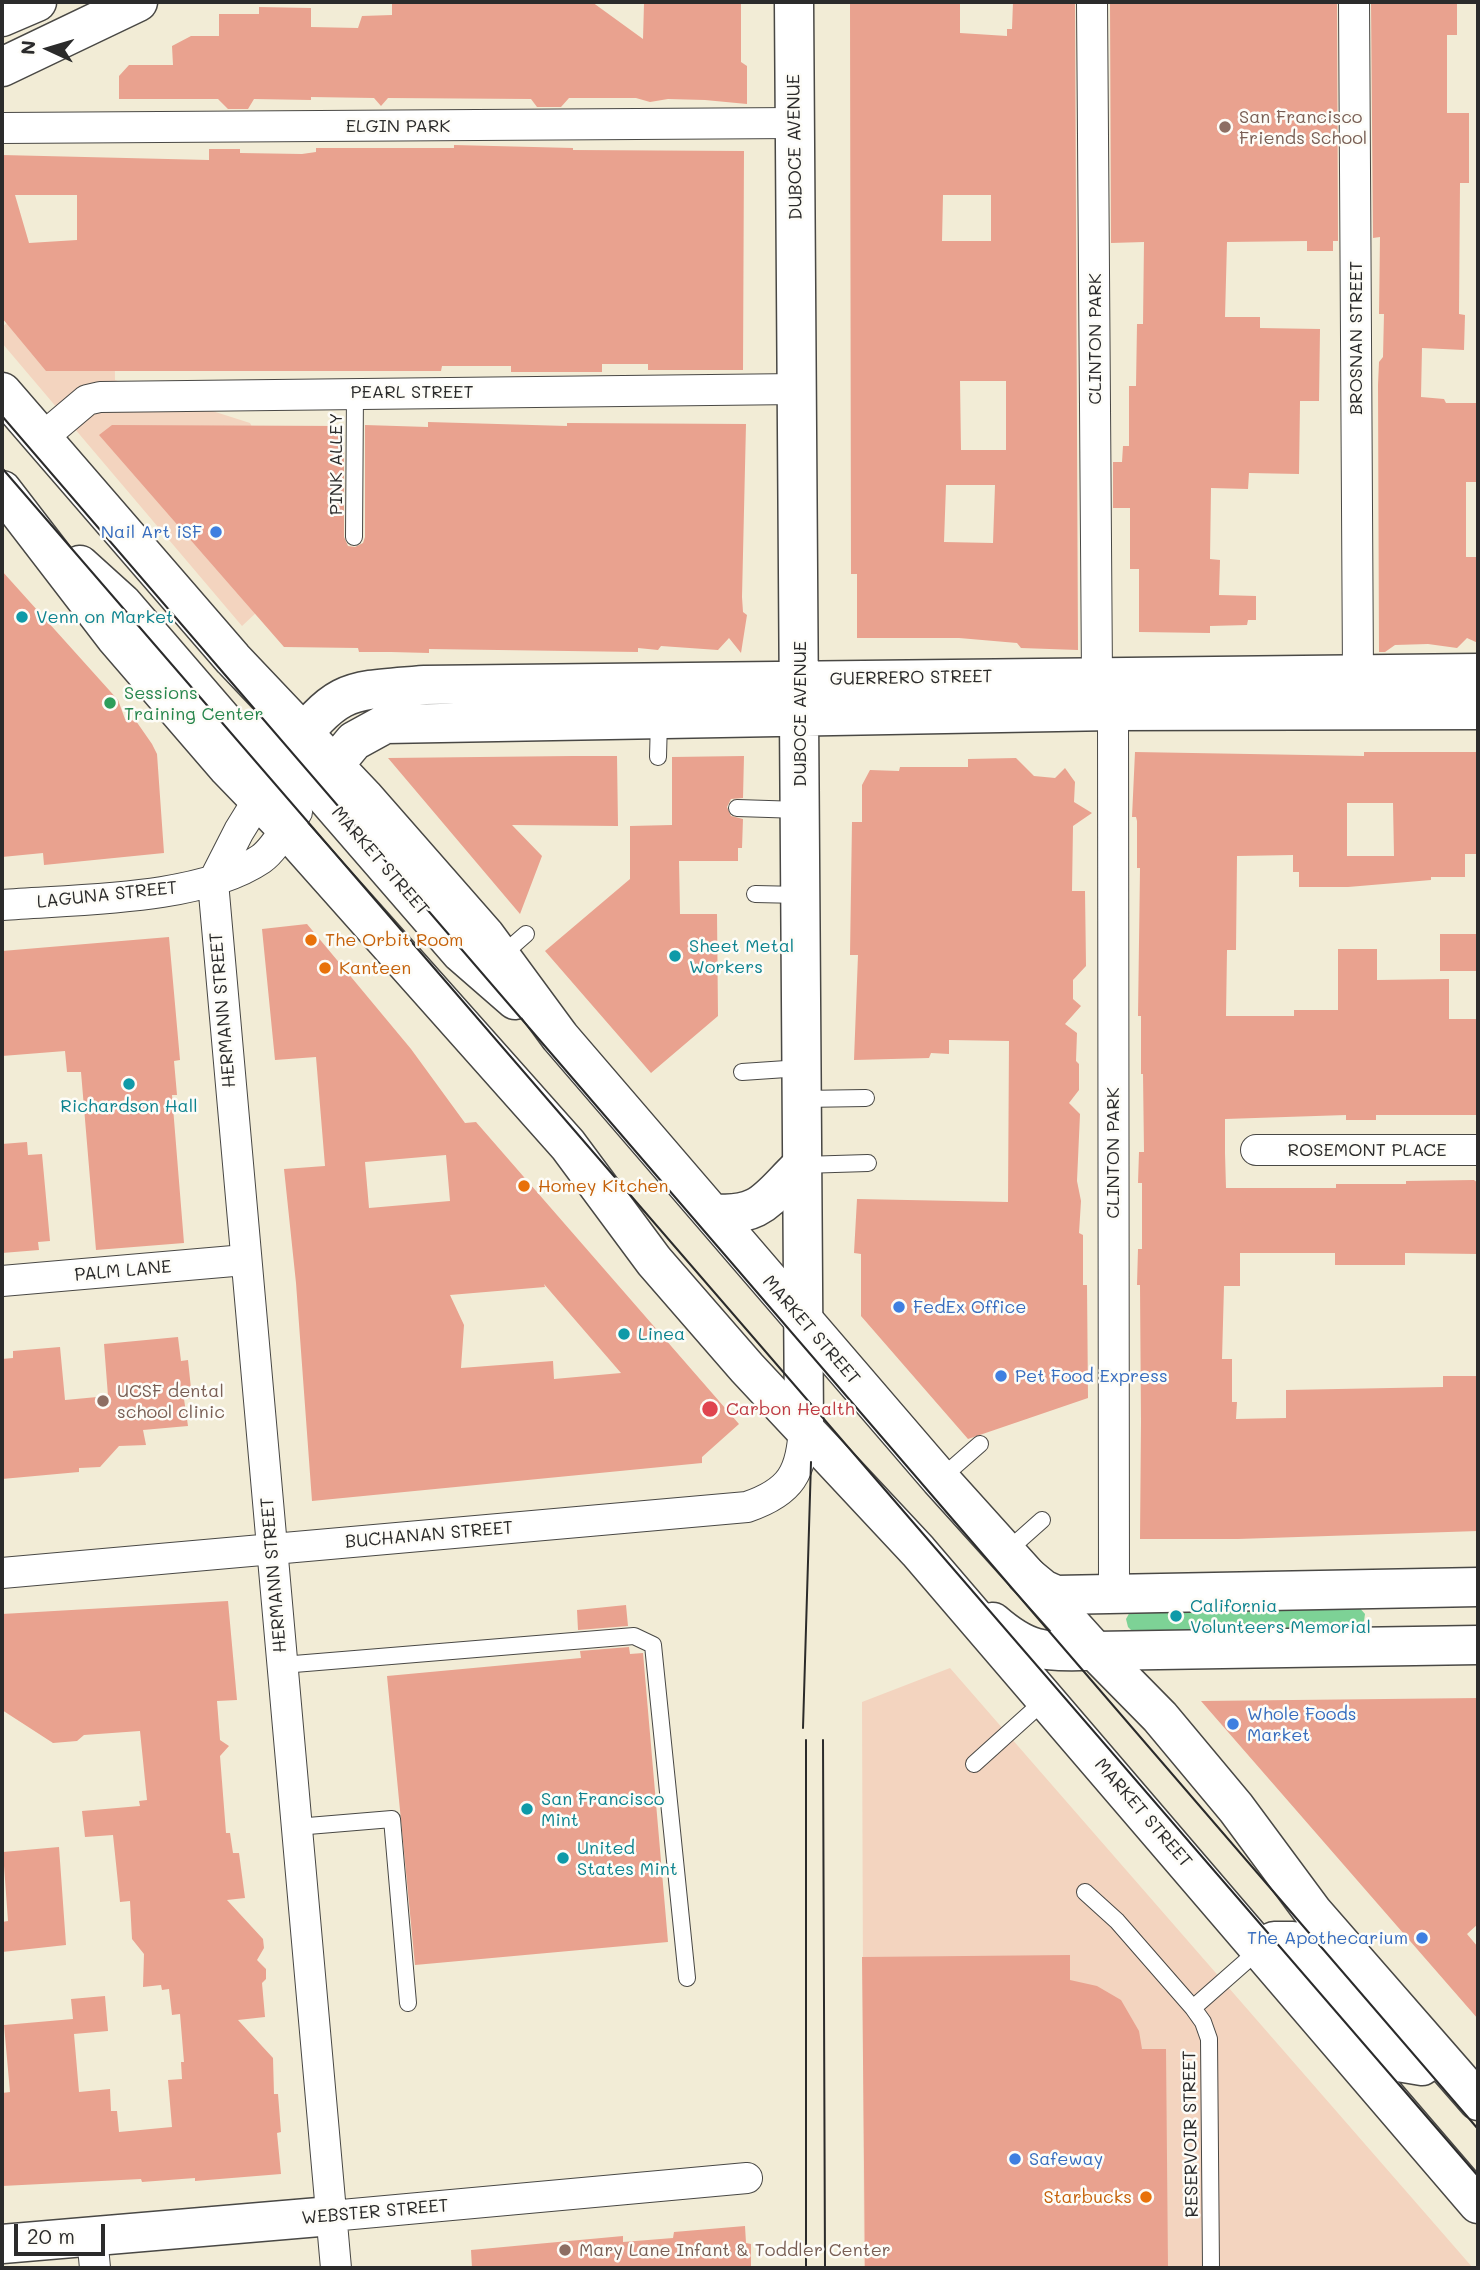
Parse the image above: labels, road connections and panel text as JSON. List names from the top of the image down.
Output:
{
  "streets": {
    "main road": [
      "DUBOCE AVENUE",
      "GUERRERO STREET",
      "MARKET STREET",
      "WEBSTER STREET"
    ],
    "street": [
      "ELGIN PARK",
      "BROSNAN STREET",
      "CLINTON PARK",
      "PEARL STREET",
      "LAGUNA STREET",
      "HERMANN STREET",
      "ROSEMONT PLACE",
      "PALM LANE",
      "BUCHANAN STREET"
    ],
    "lane": ["PINK ALLEY", "RESERVOIR STREET"]
  },
  "crossings": [
    ["ELGIN PARK", "DUBOCE AVENUE"],
    ["DUBOCE AVENUE", "PEARL STREET"],
    ["DUBOCE AVENUE", "GUERRERO STREET"],
    ["DUBOCE AVENUE", "MARKET STREET"],
    ["DUBOCE AVENUE", "BUCHANAN STREET"],
    ["BROSNAN STREET", "GUERRERO STREET"],
    ["CLINTON PARK", "GUERRERO STREET"],
    ["PEARL STREET", "PINK ALLEY"],
    ["PEARL STREET", "MARKET STREET"],
    ["GUERRERO STREET", "MARKET STREET"],
    ["MARKET STREET", "LAGUNA STREET"],
    ["MARKET STREET", "BUCHANAN STREET"],
    ["LAGUNA STREET", "HERMANN STREET"],
    ["HERMANN STREET", "PALM LANE"],
    ["HERMANN STREET", "BUCHANAN STREET"],
    ["HERMANN STREET", "WEBSTER STREET"]
  ],
  "places": [
    "San Francisco Friends School",
    "Nail Art iSF",
    "Venn on Market",
    "Sessions Training Center",
    "The Orbit Room",
    "Sheet Metal Workers",
    "Kanteen",
    "Richardson Hall",
    "Homey Kitchen",
    "FedEx Office",
    "Linea",
    "Pet Food Express",
    "UCSF dental school clinic",
    "Carbon Health",
    "California Volunteers Memorial",
    "Whole Foods Market",
    "San Francisco Mint",
    "United States Mint",
    "The Apothecarium",
    "Safeway",
    "Starbucks",
    "Mary Lane Infant & Toddler Center"
  ],
  "scale_bar": "20 m",
  "north": "left"
}
